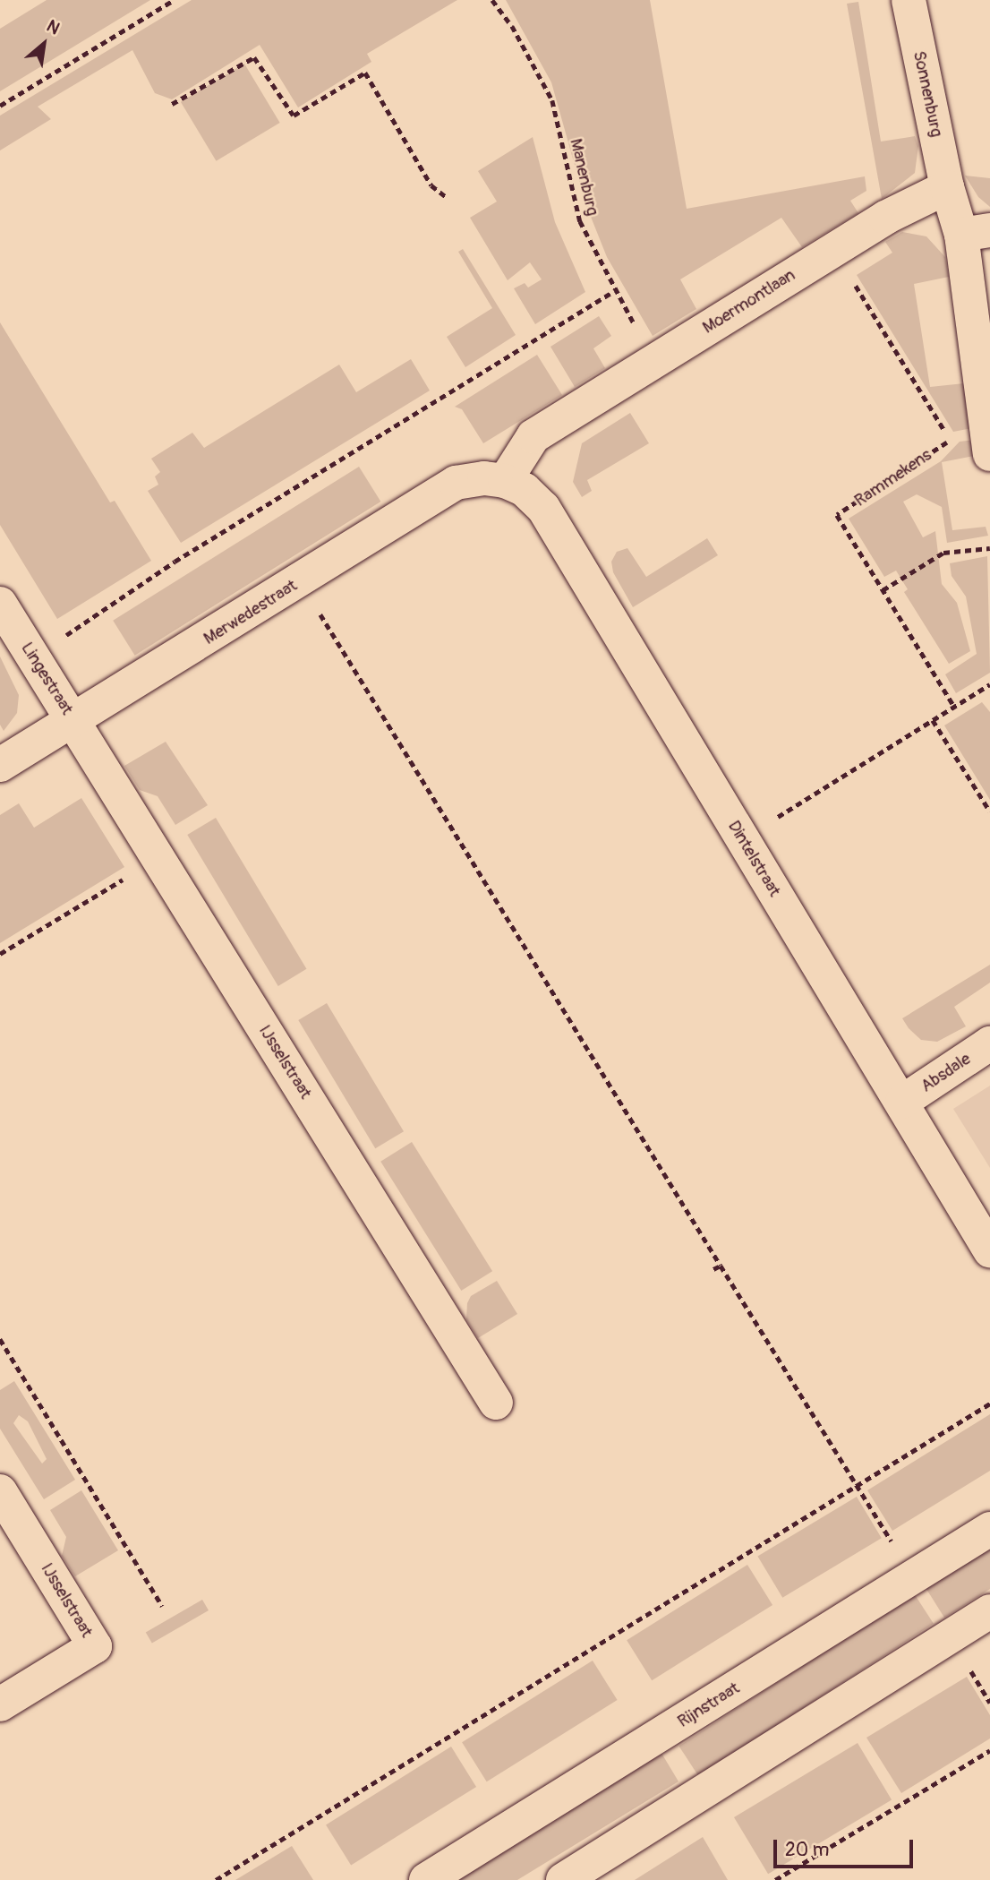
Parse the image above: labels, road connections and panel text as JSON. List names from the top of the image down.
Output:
{
  "streets": {
    "street": [
      "Sonnenburg",
      "Moermontlaan",
      "Merwedestraat",
      "Lingestraat",
      "Dintelstraat",
      "IJsselstraat",
      "Absdale",
      "Rijnstraat"
    ],
    "path": ["Manenburg", "Rammekens"]
  },
  "crossings": [
    ["Sonnenburg", "Moermontlaan"],
    ["Manenburg", "Moermontlaan"],
    ["Moermontlaan", "Rammekens"],
    ["Moermontlaan", "Merwedestraat"],
    ["Moermontlaan", "Dintelstraat"],
    ["Merwedestraat", "Lingestraat"],
    ["Merwedestraat", "Dintelstraat"],
    ["Merwedestraat", "IJsselstraat"],
    ["Lingestraat", "IJsselstraat"],
    ["Dintelstraat", "Absdale"]
  ],
  "scale_bar": "20 m",
  "north": "top right"
}
